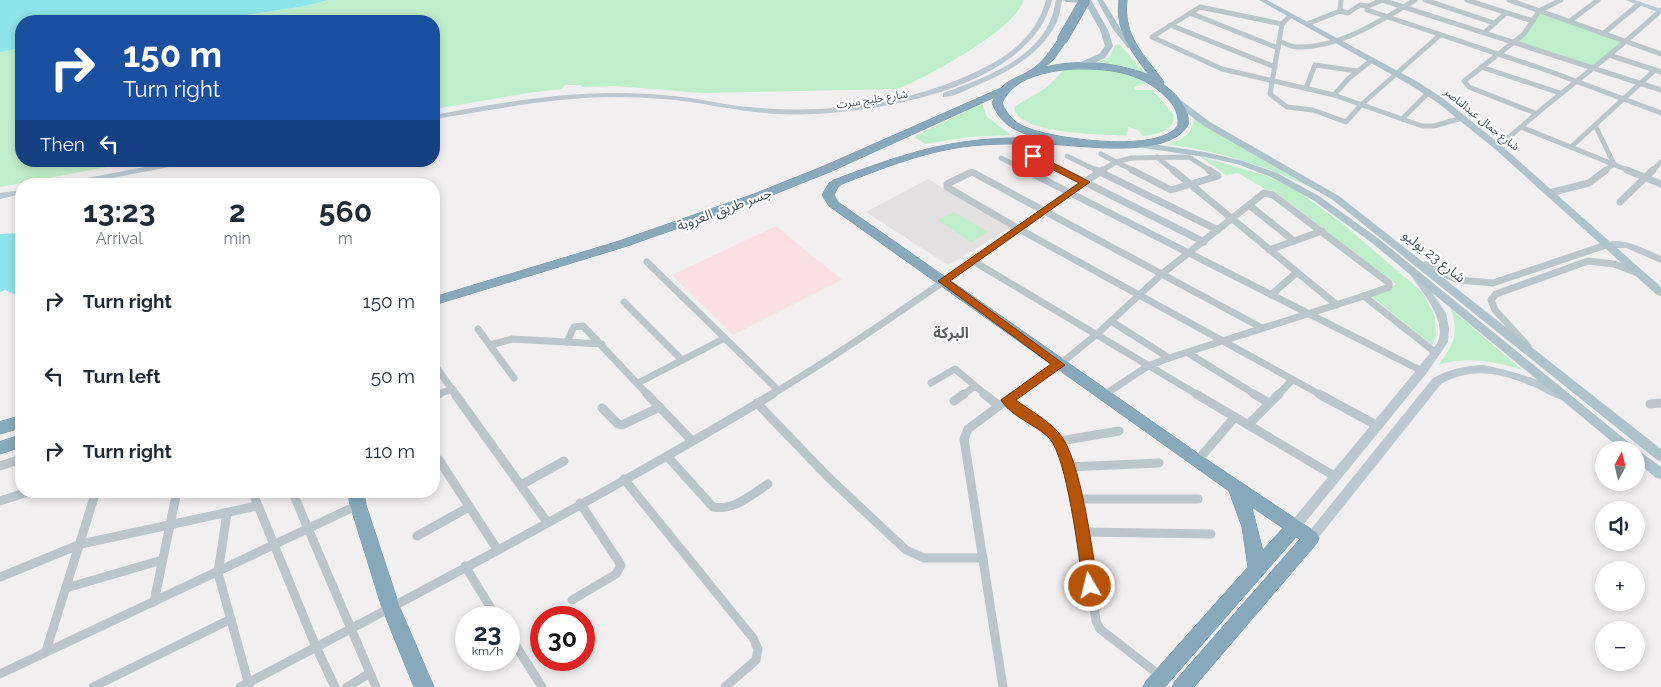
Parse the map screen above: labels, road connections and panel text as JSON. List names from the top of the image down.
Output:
{
  "streets": {
    "highway": ["جسر طريق العروبة"],
    "main road": ["شارع خليج سرت", "شارع جمال عبدالناصر", "شارع 23 يوليو"]
  },
  "districts": ["البركة"],
  "north": "top",
  "page": {
    "turn": ["150 m", "Turn right"],
    "then": "Then",
    "eta": [
      "13:23",
      "Arrival",
      "2",
      "min",
      "560",
      "m"
    ],
    "list": [
      {
        "name": "Turn right",
        "value": "150 m"
      },
      {
        "name": "Turn left",
        "value": "50 m"
      },
      {
        "name": "Turn right",
        "value": "110 m"
      }
    ],
    "map_buttons": ["+", "−"],
    "speed": "23 km/h",
    "limit": "30"
  }
}
